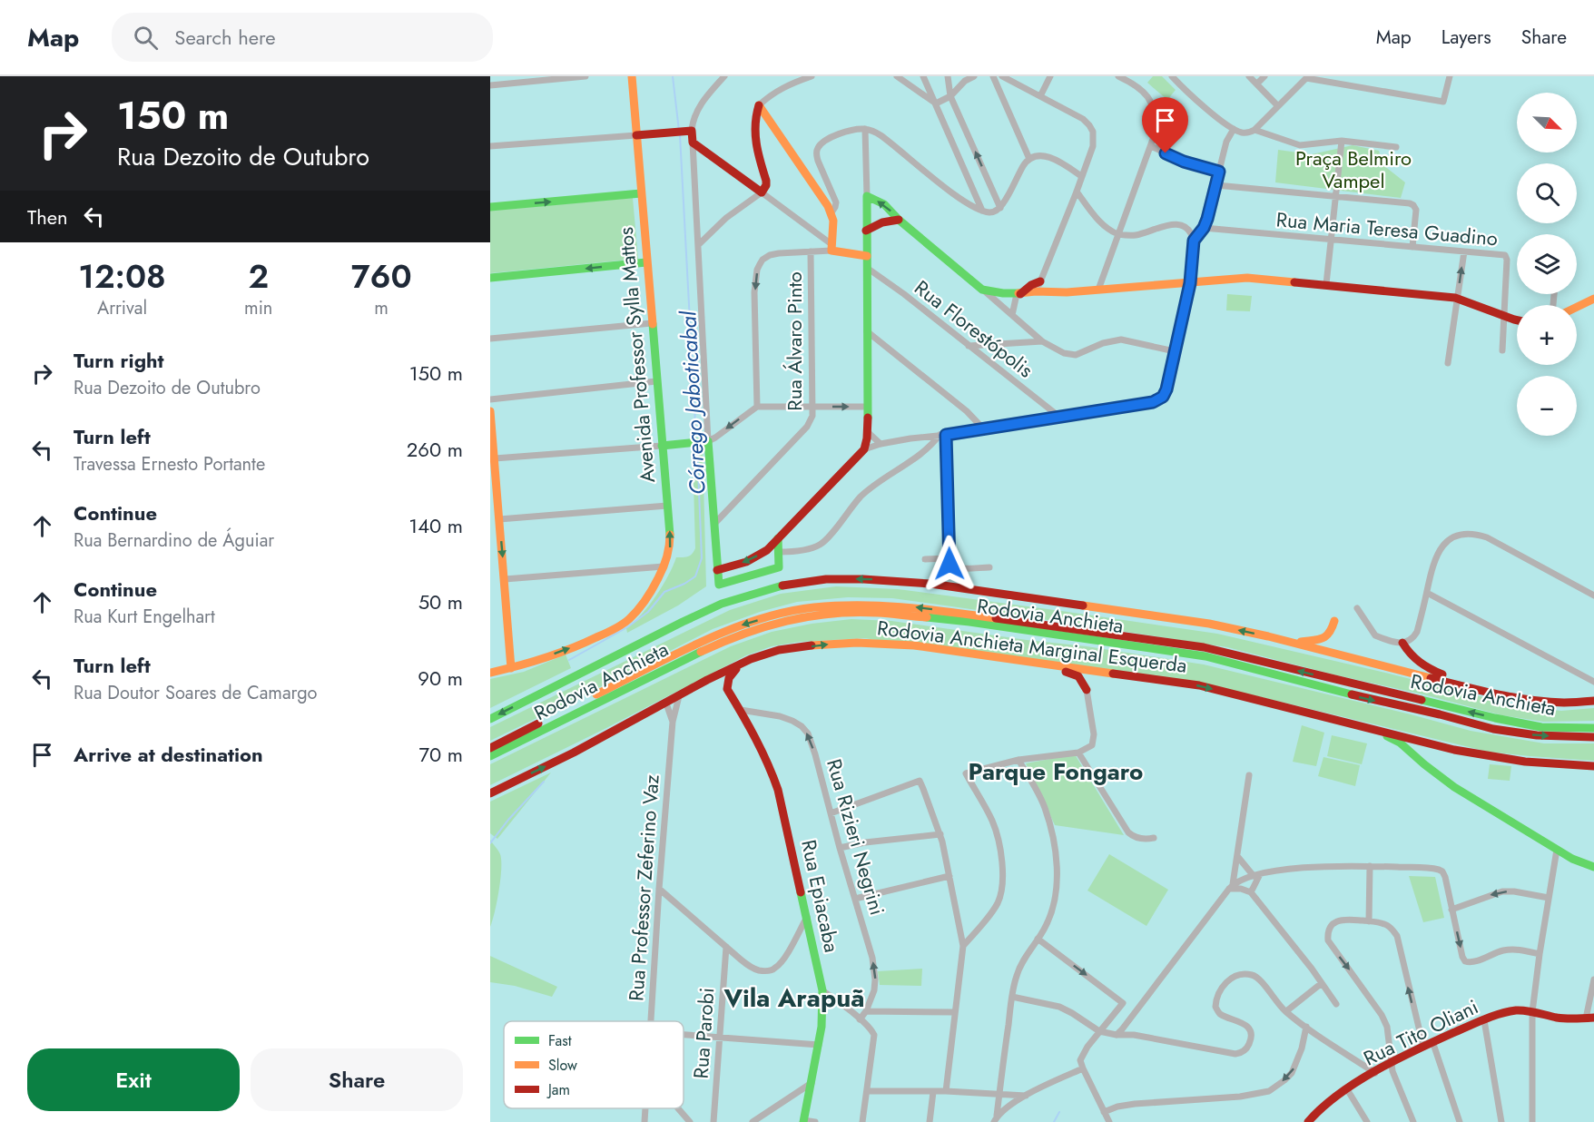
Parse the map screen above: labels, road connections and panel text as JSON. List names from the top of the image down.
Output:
{
  "streets": {
    "main road": [
      "Avenida Professor Sylla Mattos",
      "Rodovia Anchieta",
      "Rodovia Anchieta Marginal Esquerda",
      "Rua Epiacaba",
      "Rua Tito Oliani"
    ],
    "street": [
      "Rua Maria Teresa Guadino",
      "Rua Florestópolis",
      "Rua Álvaro Pinto",
      "Rua Rizieri Negrini",
      "Rua Professor Zeferino Vaz",
      "Rua Parobi"
    ]
  },
  "crossings": [
    ["Rodovia Anchieta Marginal Esquerda", "Rua Professor Zeferino Vaz"],
    ["Rua Rizieri Negrini", "Rua Epiacaba"]
  ],
  "one_way": ["Rua Rizieri Negrini"],
  "districts": ["Parque Fongaro", "Vila Arapuã"],
  "water": ["Córrego Jaboticabal"],
  "parks": ["Praça Belmiro Vampel"],
  "legend": ["Fast", "Slow", "Jam"],
  "north": "bottom right",
  "page": {
    "header": "Map",
    "search": "Search here",
    "nav": ["Map", "Layers", "Share"],
    "turn": ["150 m", "Rua Dezoito de Outubro"],
    "map_buttons": ["+", "−"],
    "then": "Then",
    "eta": [
      "12:08",
      "Arrival",
      "2",
      "min",
      "760",
      "m"
    ],
    "list": [
      {
        "name": "Turn right",
        "note": "Rua Dezoito de Outubro",
        "value": "150 m"
      },
      {
        "name": "Turn left",
        "note": "Travessa Ernesto Portante",
        "value": "260 m"
      },
      {
        "name": "Continue",
        "note": "Rua Bernardino de Águiar",
        "value": "140 m"
      },
      {
        "name": "Continue",
        "note": "Rua Kurt Engelhart",
        "value": "50 m"
      },
      {
        "name": "Turn left",
        "note": "Rua Doutor Soares de Camargo",
        "value": "90 m"
      },
      {
        "name": "Arrive at destination",
        "value": "70 m"
      }
    ],
    "buttons": ["Exit", "Share"]
  }
}
